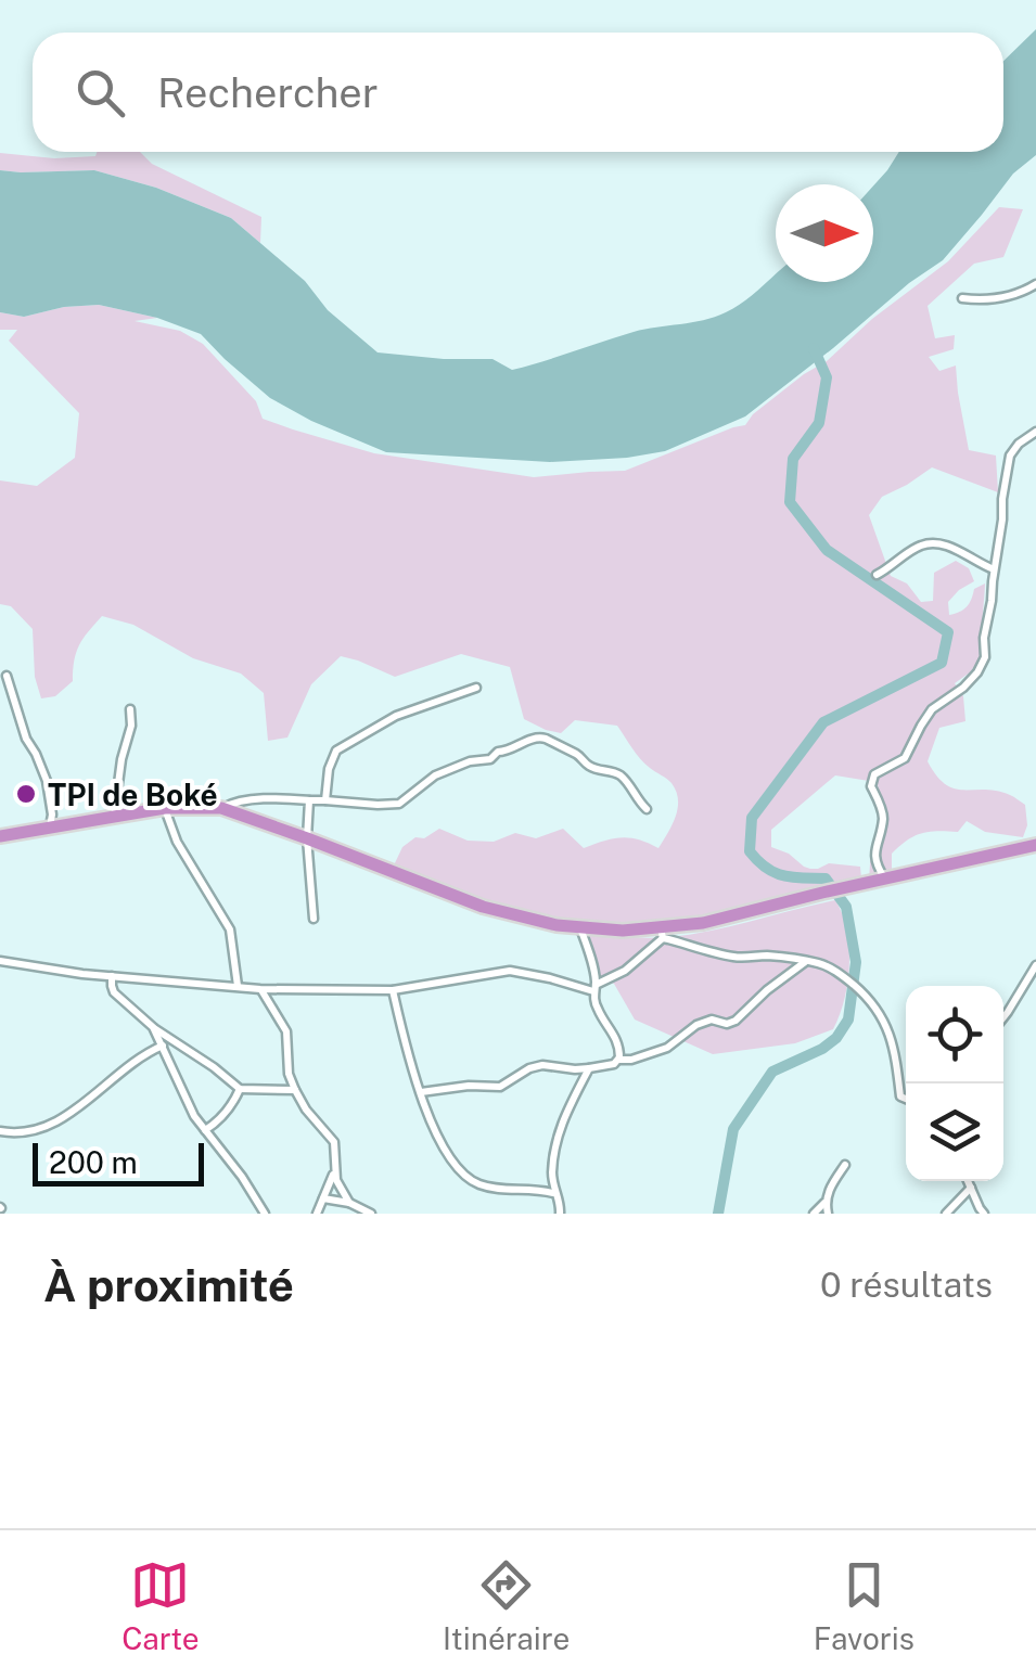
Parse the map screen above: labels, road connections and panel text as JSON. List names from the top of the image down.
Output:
{
  "places": ["TPI de Boké"],
  "scale_bar": "200 m",
  "north": "right",
  "page": {
    "search": "Rechercher",
    "scale": "200 m",
    "heading": ["À proximité", "0 résultats"],
    "nav": ["Carte", "Itinéraire", "Favoris"]
  }
}
